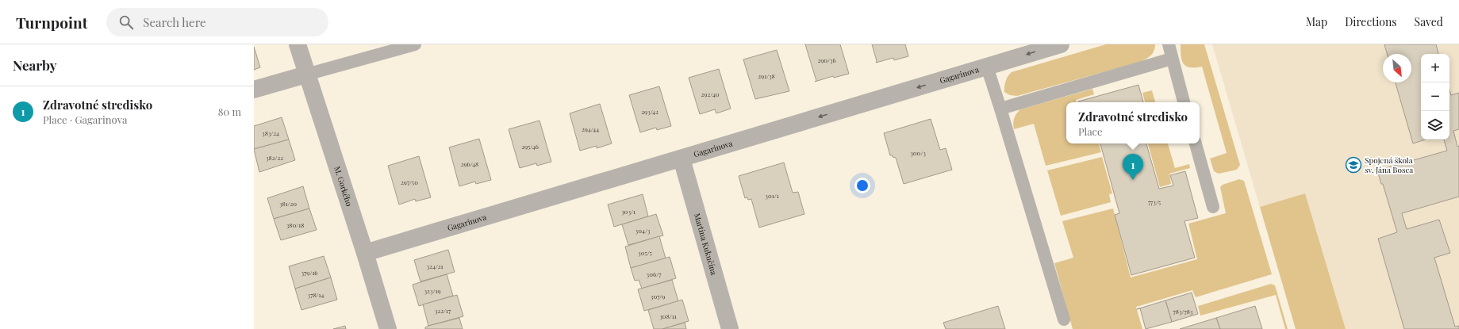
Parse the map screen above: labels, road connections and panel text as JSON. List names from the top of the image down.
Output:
{
  "streets": {
    "street": ["Gagarinova", "M. Gorkého", "Martina Kukučína"]
  },
  "crossings": [
    ["Gagarinova", "M. Gorkého"],
    ["Gagarinova", "Martina Kukučína"]
  ],
  "one_way": ["Gagarinova"],
  "places": {
    "school or university": ["Spojená škola sv. Jána Bosca"]
  },
  "house_numbers": [
    "290/36",
    "291/38",
    "292/40",
    "293/42",
    "294/44",
    "383/24",
    "295/46",
    "300/3",
    "382/22",
    "296/48",
    "297/50",
    "301/1",
    "773/5",
    "381/20",
    "303/1",
    "380/18",
    "304/3",
    "305/5",
    "324/21",
    "379/16",
    "306/7",
    "323/19",
    "378/14",
    "307/9",
    "322/17",
    "783/783",
    "308/11"
  ],
  "north": "bottom right",
  "page": {
    "header": "Turnpoint",
    "search": "Search here",
    "nav": ["Map", "Directions", "Saved"],
    "heading": "Nearby",
    "map_buttons": ["+", "−"],
    "list": [
      {
        "mark": "1",
        "name": "Zdravotné stredisko",
        "note": "Place · Gagarinova",
        "value": "80 m"
      }
    ],
    "popup": ["Zdravotné stredisko", "Place"],
    "pins": "1"
  }
}
